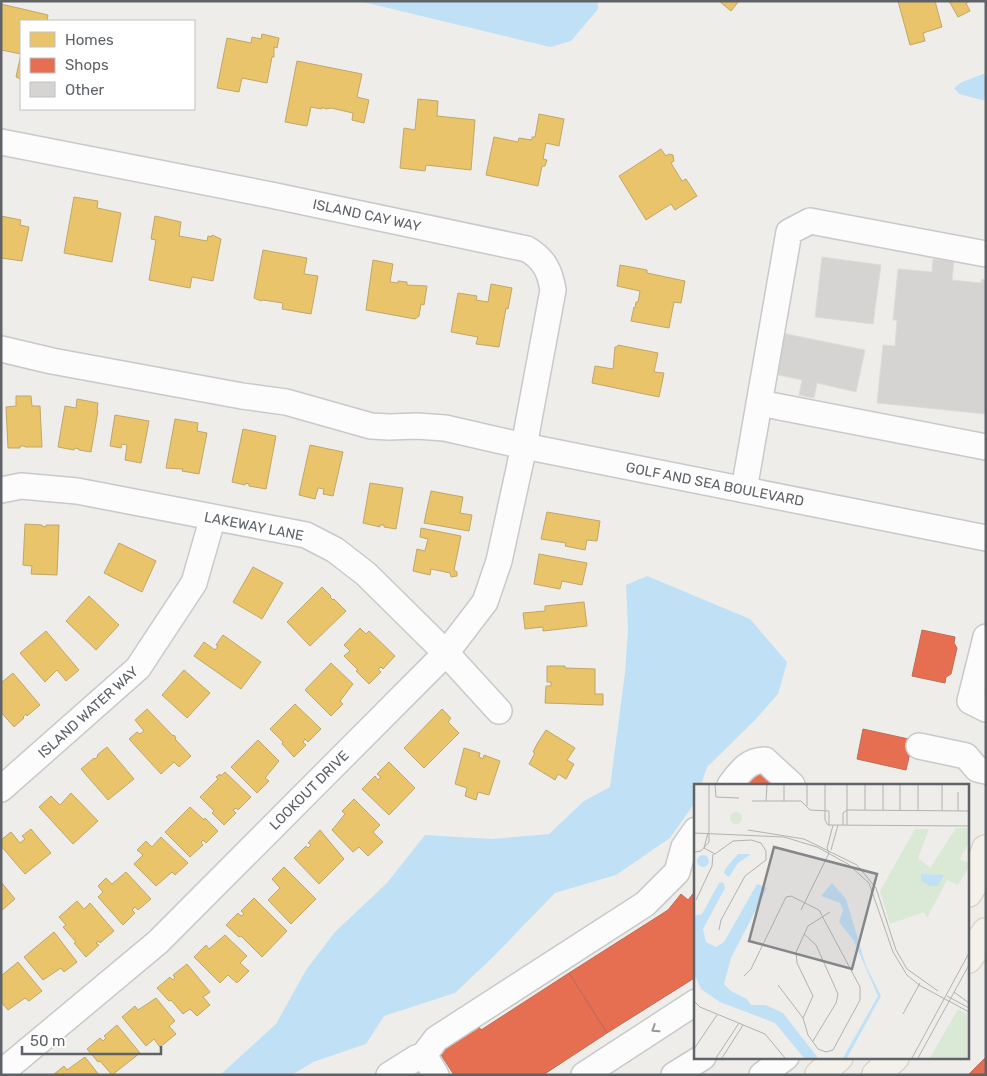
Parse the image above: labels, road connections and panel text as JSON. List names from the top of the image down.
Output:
{
  "streets": {
    "street": [
      "ISLAND CAY WAY",
      "GOLF AND SEA BOULEVARD",
      "LAKEWAY LANE",
      "ISLAND WATER WAY",
      "LOOKOUT DRIVE"
    ]
  },
  "crossings": [
    ["ISLAND CAY WAY", "GOLF AND SEA BOULEVARD"],
    ["ISLAND CAY WAY", "LOOKOUT DRIVE"],
    ["GOLF AND SEA BOULEVARD", "LOOKOUT DRIVE"],
    ["LAKEWAY LANE", "ISLAND WATER WAY"],
    ["LAKEWAY LANE", "LOOKOUT DRIVE"]
  ],
  "legend": ["Homes", "Shops", "Other"],
  "scale_bar": "50 m"
}
